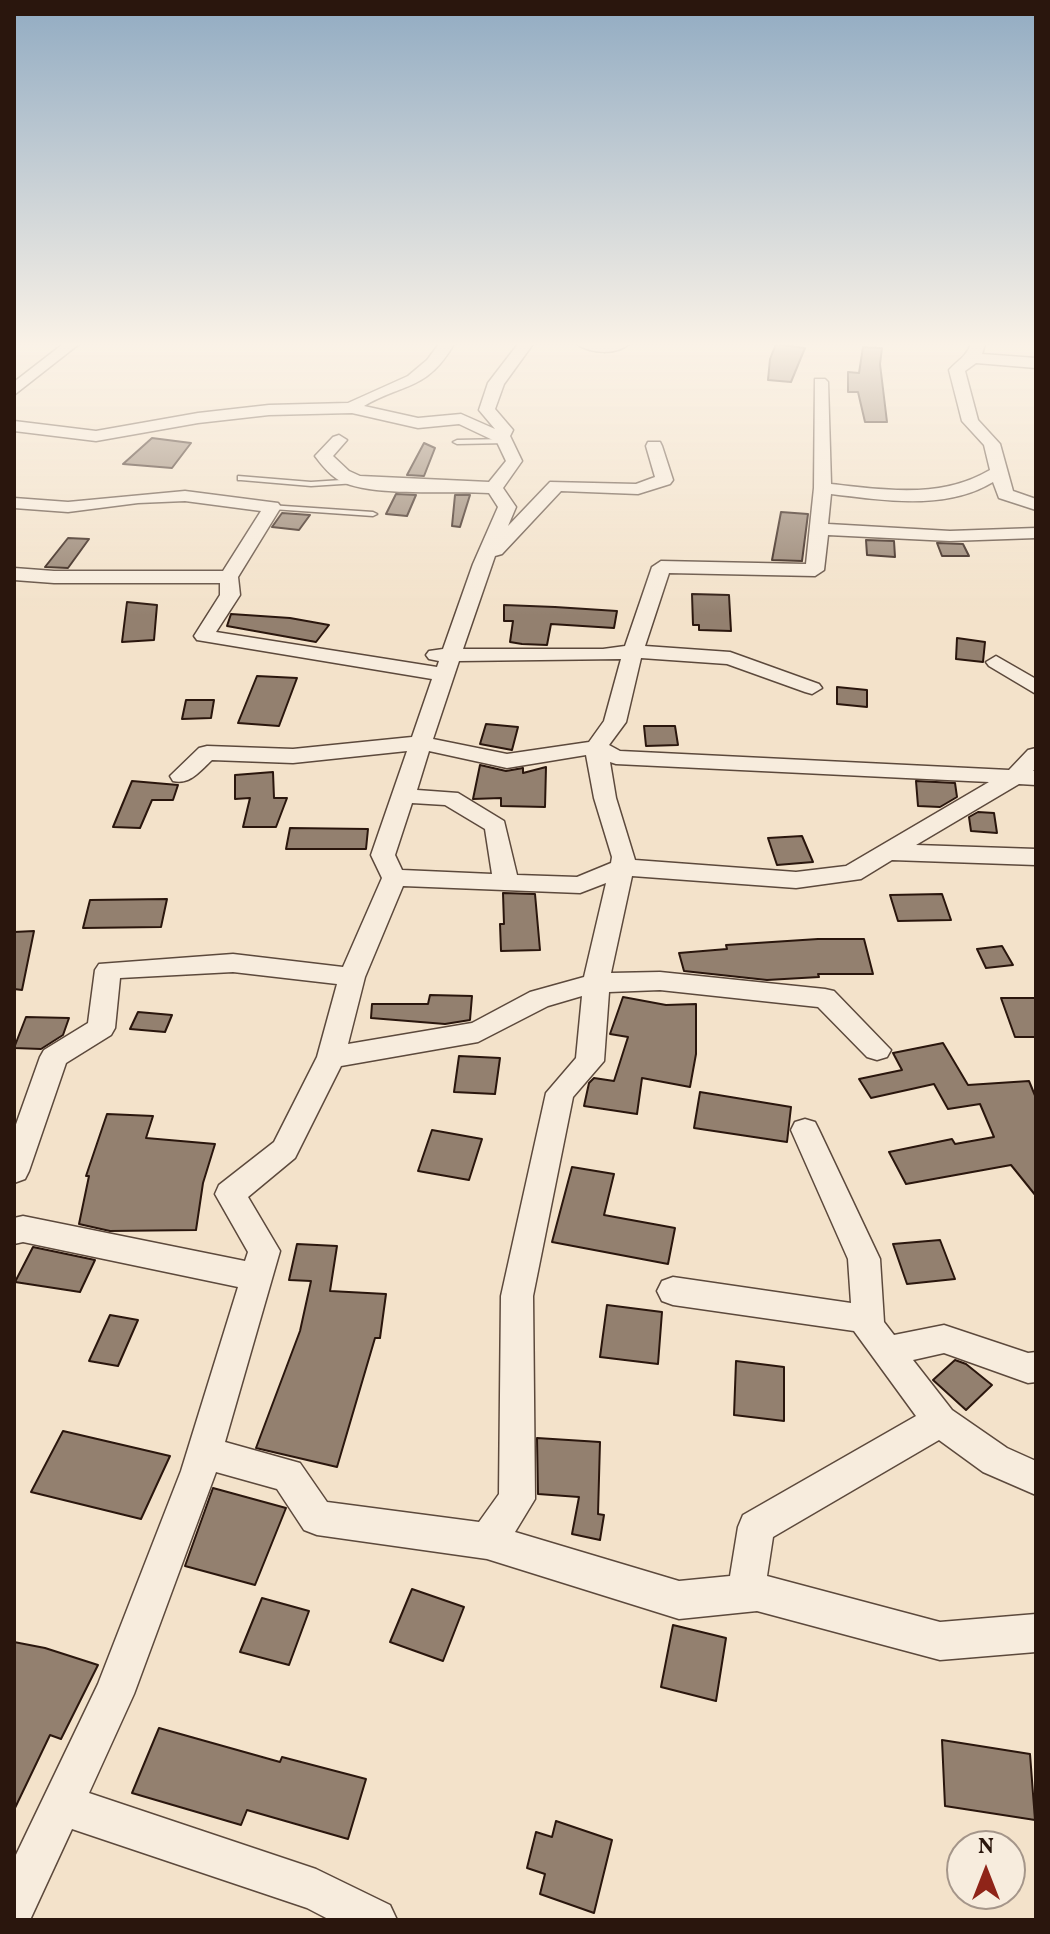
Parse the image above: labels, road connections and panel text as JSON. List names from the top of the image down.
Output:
{
  "north": "top"
}
